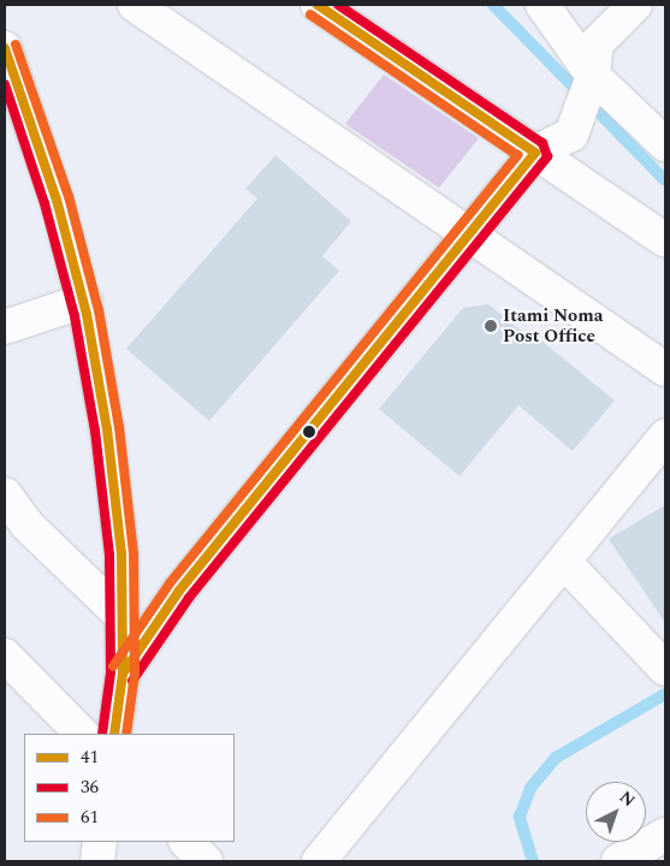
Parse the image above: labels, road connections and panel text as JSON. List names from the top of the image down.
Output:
{
  "places": ["Itami Noma Post Office"],
  "lines": ["transit line 41", "transit line 36", "transit line 61"],
  "legend": ["41", "36", "61"],
  "north": "top right"
}
